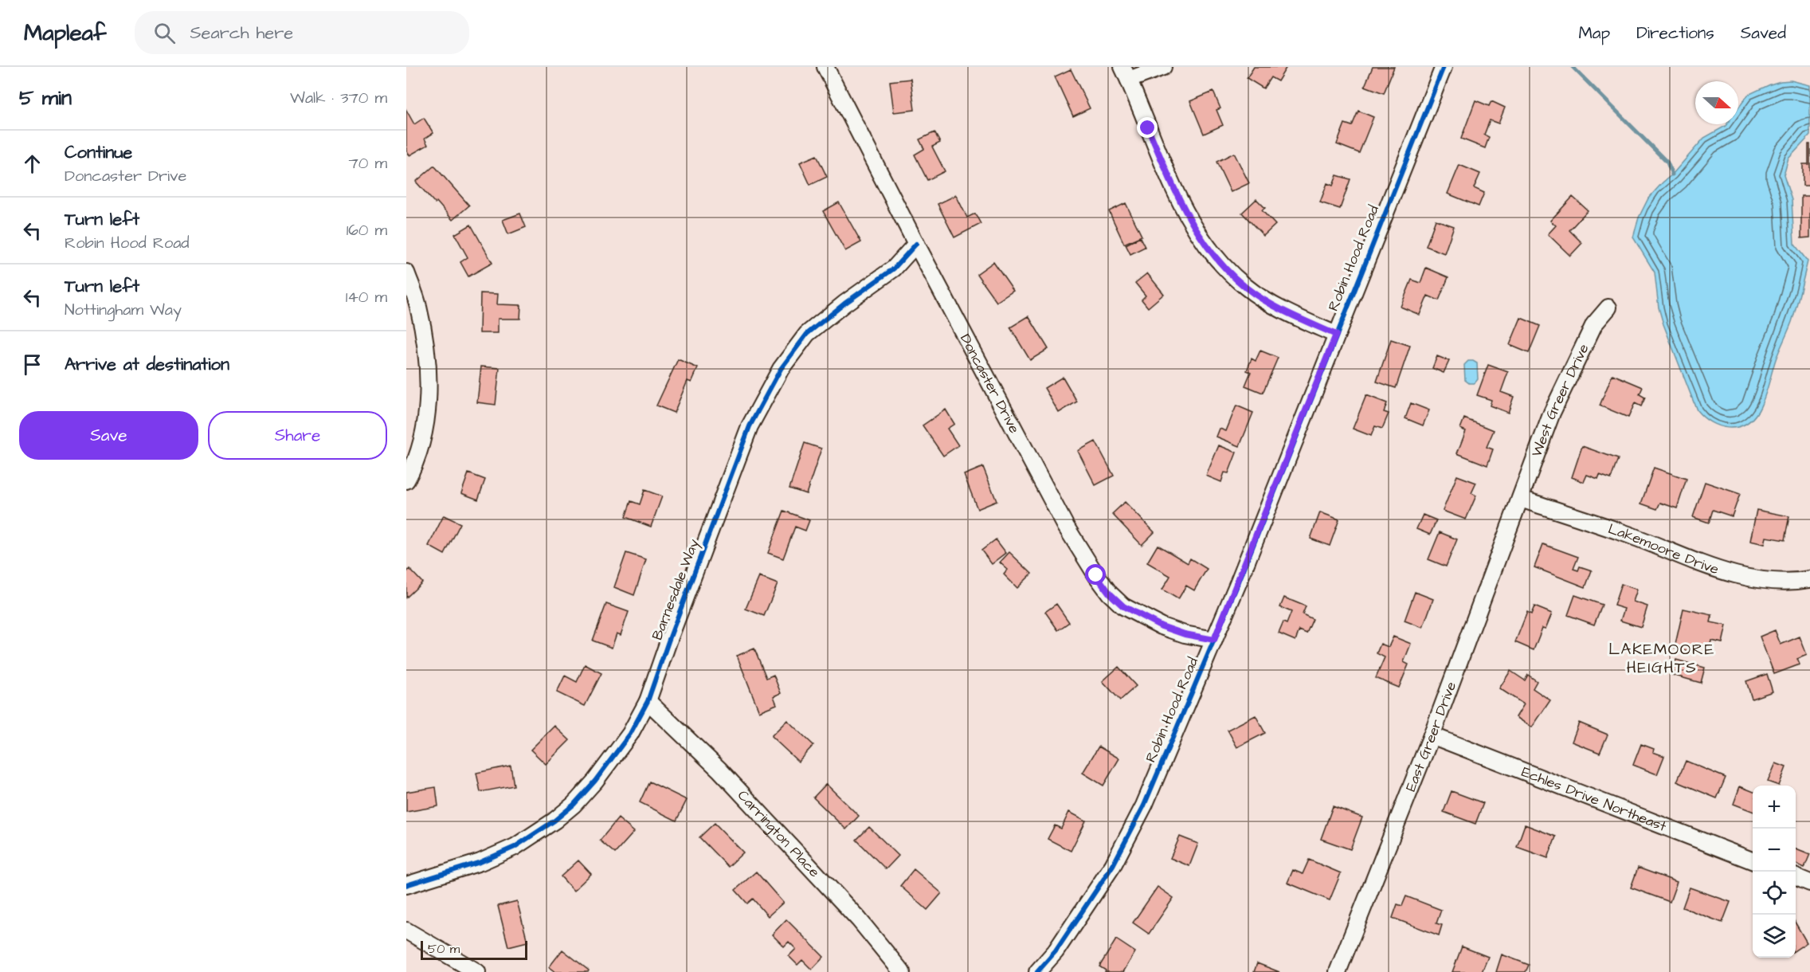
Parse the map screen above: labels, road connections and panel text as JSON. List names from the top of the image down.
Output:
{
  "streets": {
    "street": [
      "Robin Hood Road",
      "Doncaster Drive",
      "West Greer Drive",
      "Lakemoore Drive",
      "Barnesdale Way",
      "East Greer Drive",
      "Echles Drive Northeast",
      "Carrington Place"
    ]
  },
  "crossings": [
    ["Robin Hood Road", "Doncaster Drive"],
    ["Doncaster Drive", "Barnesdale Way"],
    ["West Greer Drive", "Lakemoore Drive"],
    ["West Greer Drive", "East Greer Drive"],
    ["Lakemoore Drive", "East Greer Drive"],
    ["Barnesdale Way", "Carrington Place"],
    ["East Greer Drive", "Echles Drive Northeast"]
  ],
  "districts": ["LAKEMOORE HEIGHTS"],
  "scale_bar": "50 m",
  "north": "right",
  "page": {
    "header": "Mapleaf",
    "search": "Search here",
    "nav": ["Map", "Directions", "Saved"],
    "heading": ["5 min", "Walk · 370 m"],
    "list": [
      ["Continue", "Doncaster Drive", "70 m"],
      ["Turn left", "Robin Hood Road", "160 m"],
      ["Turn left", "Nottingham Way", "140 m"],
      "Arrive at destination"
    ],
    "buttons": ["Save", "Share"],
    "map_buttons": ["+", "−"],
    "scale": "50 m"
  }
}
